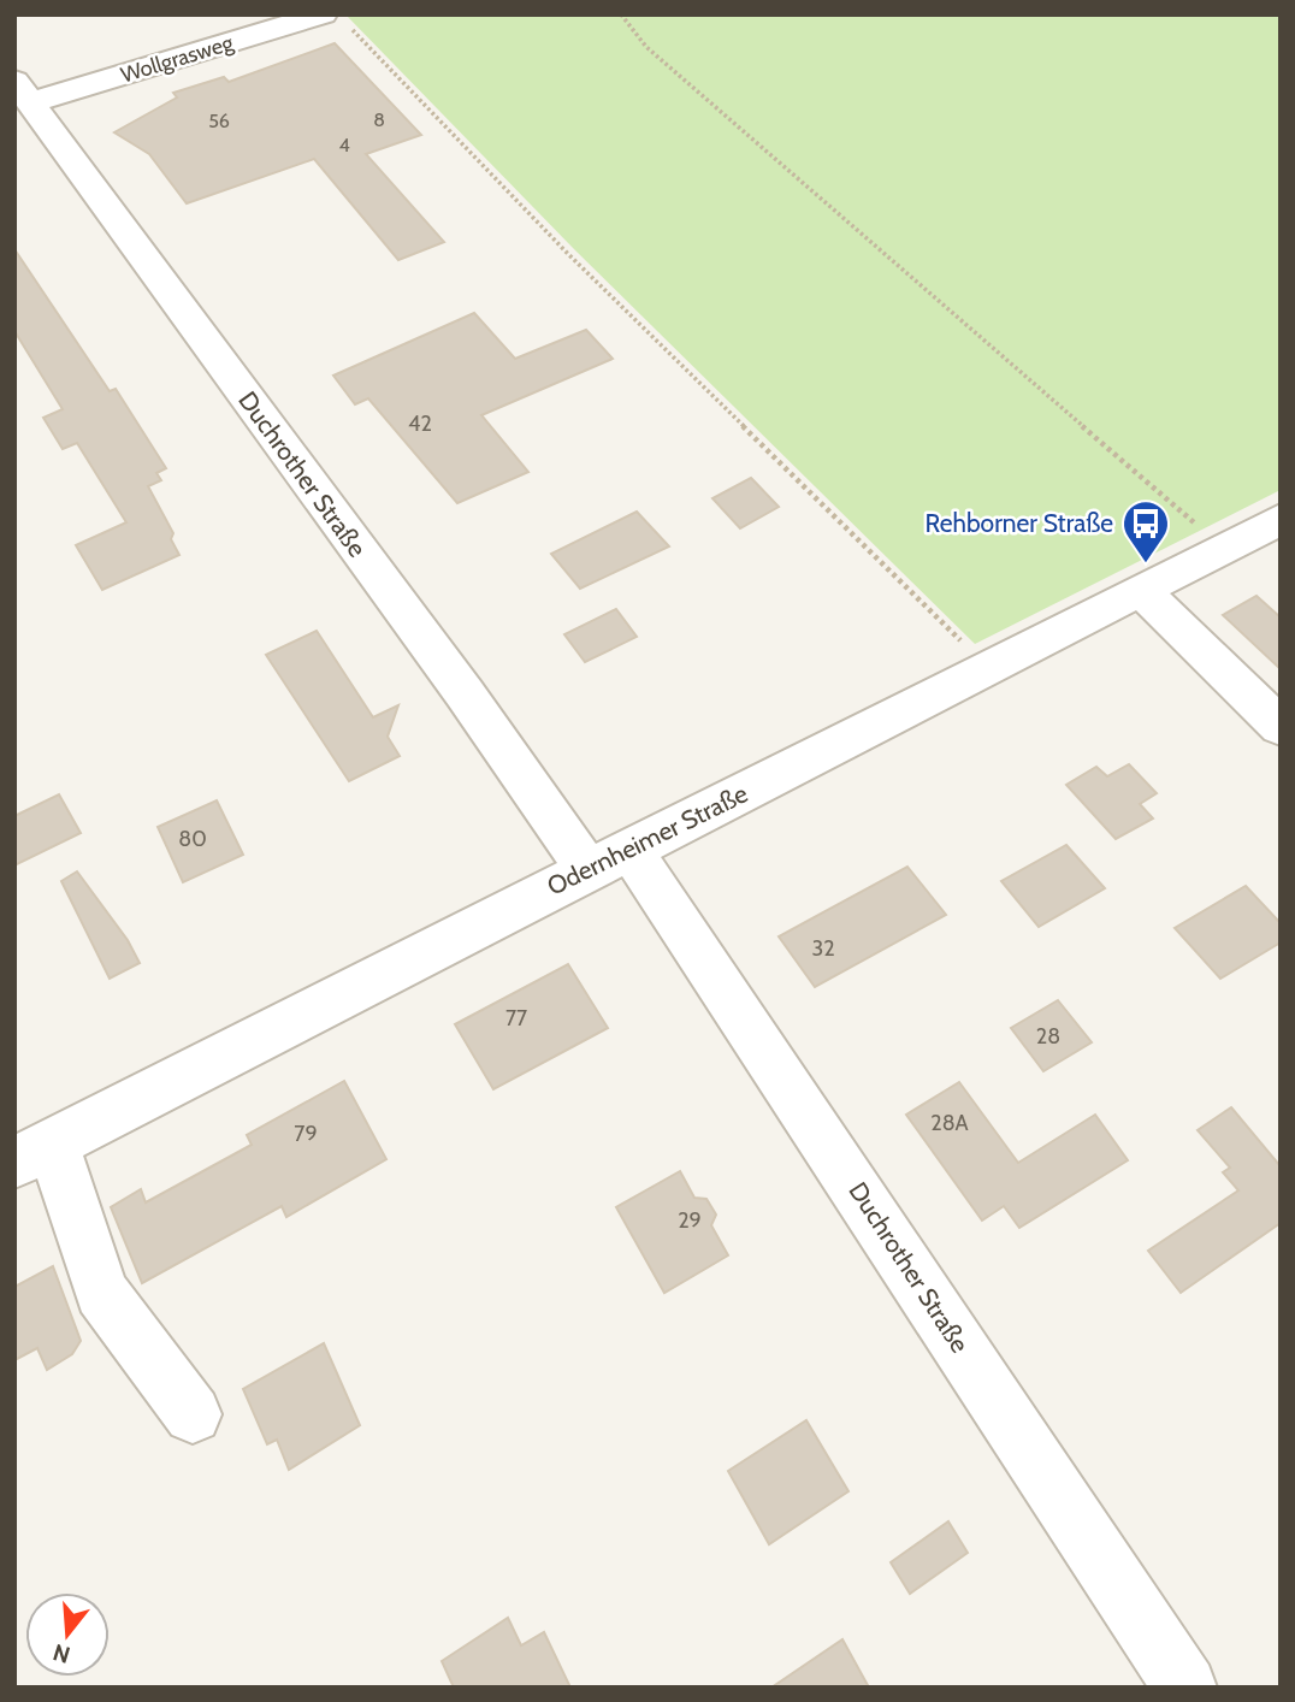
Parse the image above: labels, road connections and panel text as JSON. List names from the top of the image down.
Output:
{
  "streets": {
    "street": ["Wollgrasweg", "Duchrother Straße", "Odernheimer Straße"]
  },
  "crossings": [
    ["Wollgrasweg", "Duchrother Straße"],
    ["Duchrother Straße", "Odernheimer Straße"]
  ],
  "places": {
    "bus stop": ["Rehborner Straße"]
  },
  "house_numbers": [
    "8",
    "56",
    "4",
    "42",
    "80",
    "32",
    "77",
    "28",
    "28A",
    "79",
    "29"
  ],
  "north": "bottom"
}
